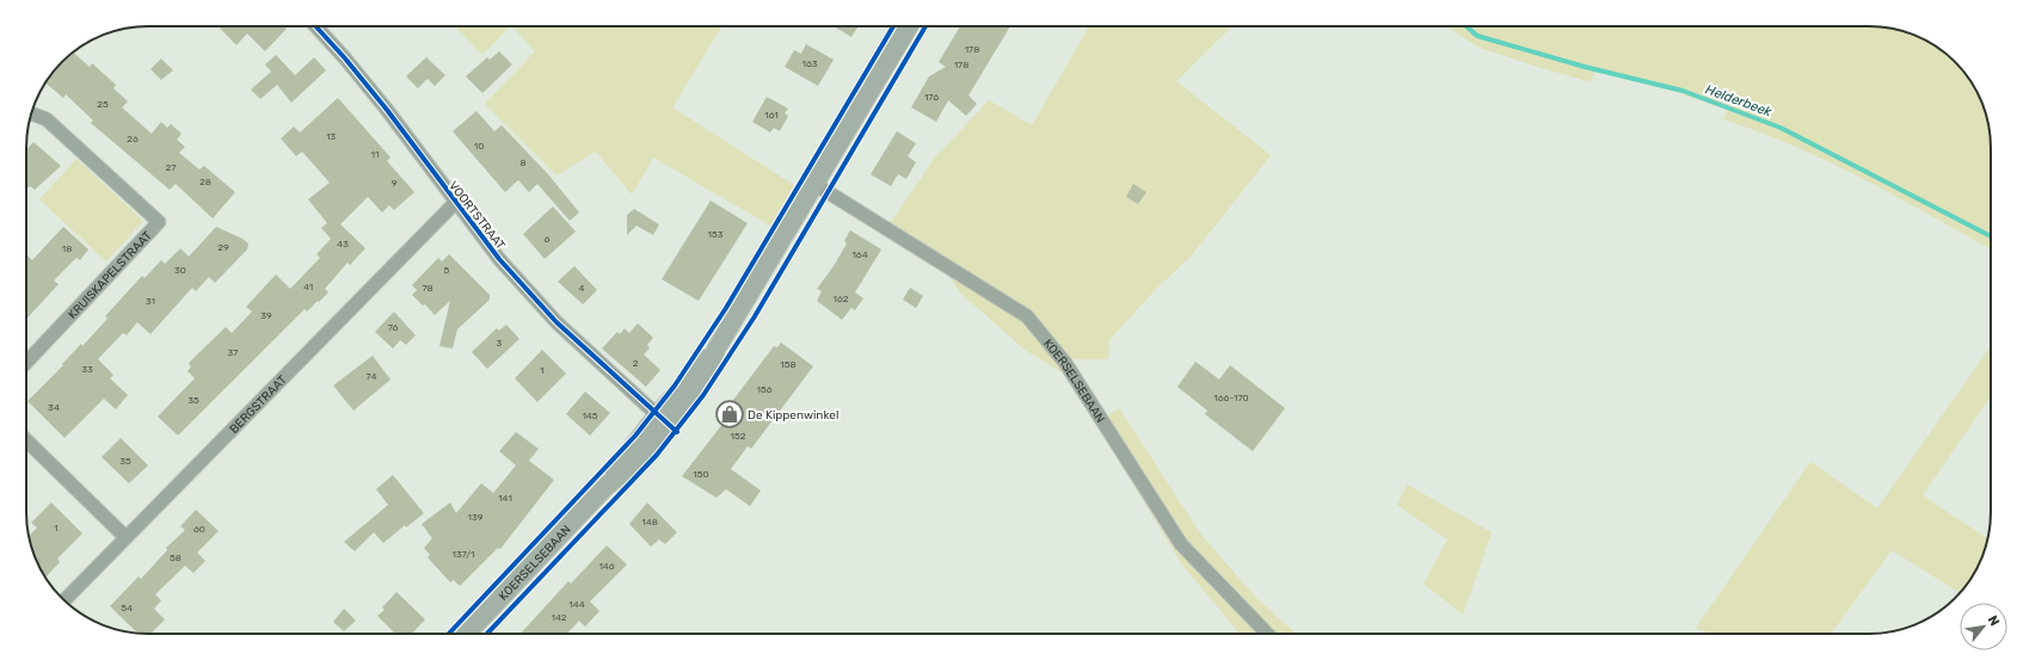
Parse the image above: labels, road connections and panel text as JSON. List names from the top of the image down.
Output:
{
  "streets": {
    "street": [
      "VOORTSTRAAT",
      "KRUISKAPELSTRAAT",
      "KOERSELSEBAAN",
      "BERGSTRAAT"
    ]
  },
  "crossings": [
    ["VOORTSTRAAT", "KOERSELSEBAAN"],
    ["VOORTSTRAAT", "BERGSTRAAT"]
  ],
  "water": ["Helderbeek"],
  "places": {
    "shop": ["De Kippenwinkel"]
  },
  "house_numbers": [
    "178",
    "163",
    "178",
    "176",
    "25",
    "161",
    "13",
    "26",
    "10",
    "11",
    "8",
    "27",
    "28",
    "9",
    "153",
    "6",
    "43",
    "29",
    "18",
    "164",
    "30",
    "5",
    "41",
    "78",
    "4",
    "162",
    "31",
    "39",
    "76",
    "3",
    "37",
    "2",
    "158",
    "33",
    "1",
    "74",
    "156",
    "166-170",
    "35",
    "34",
    "145",
    "152",
    "35",
    "150",
    "141",
    "139",
    "148",
    "1",
    "60",
    "137/1",
    "58",
    "146",
    "144",
    "54",
    "142"
  ],
  "north": "top right"
}
